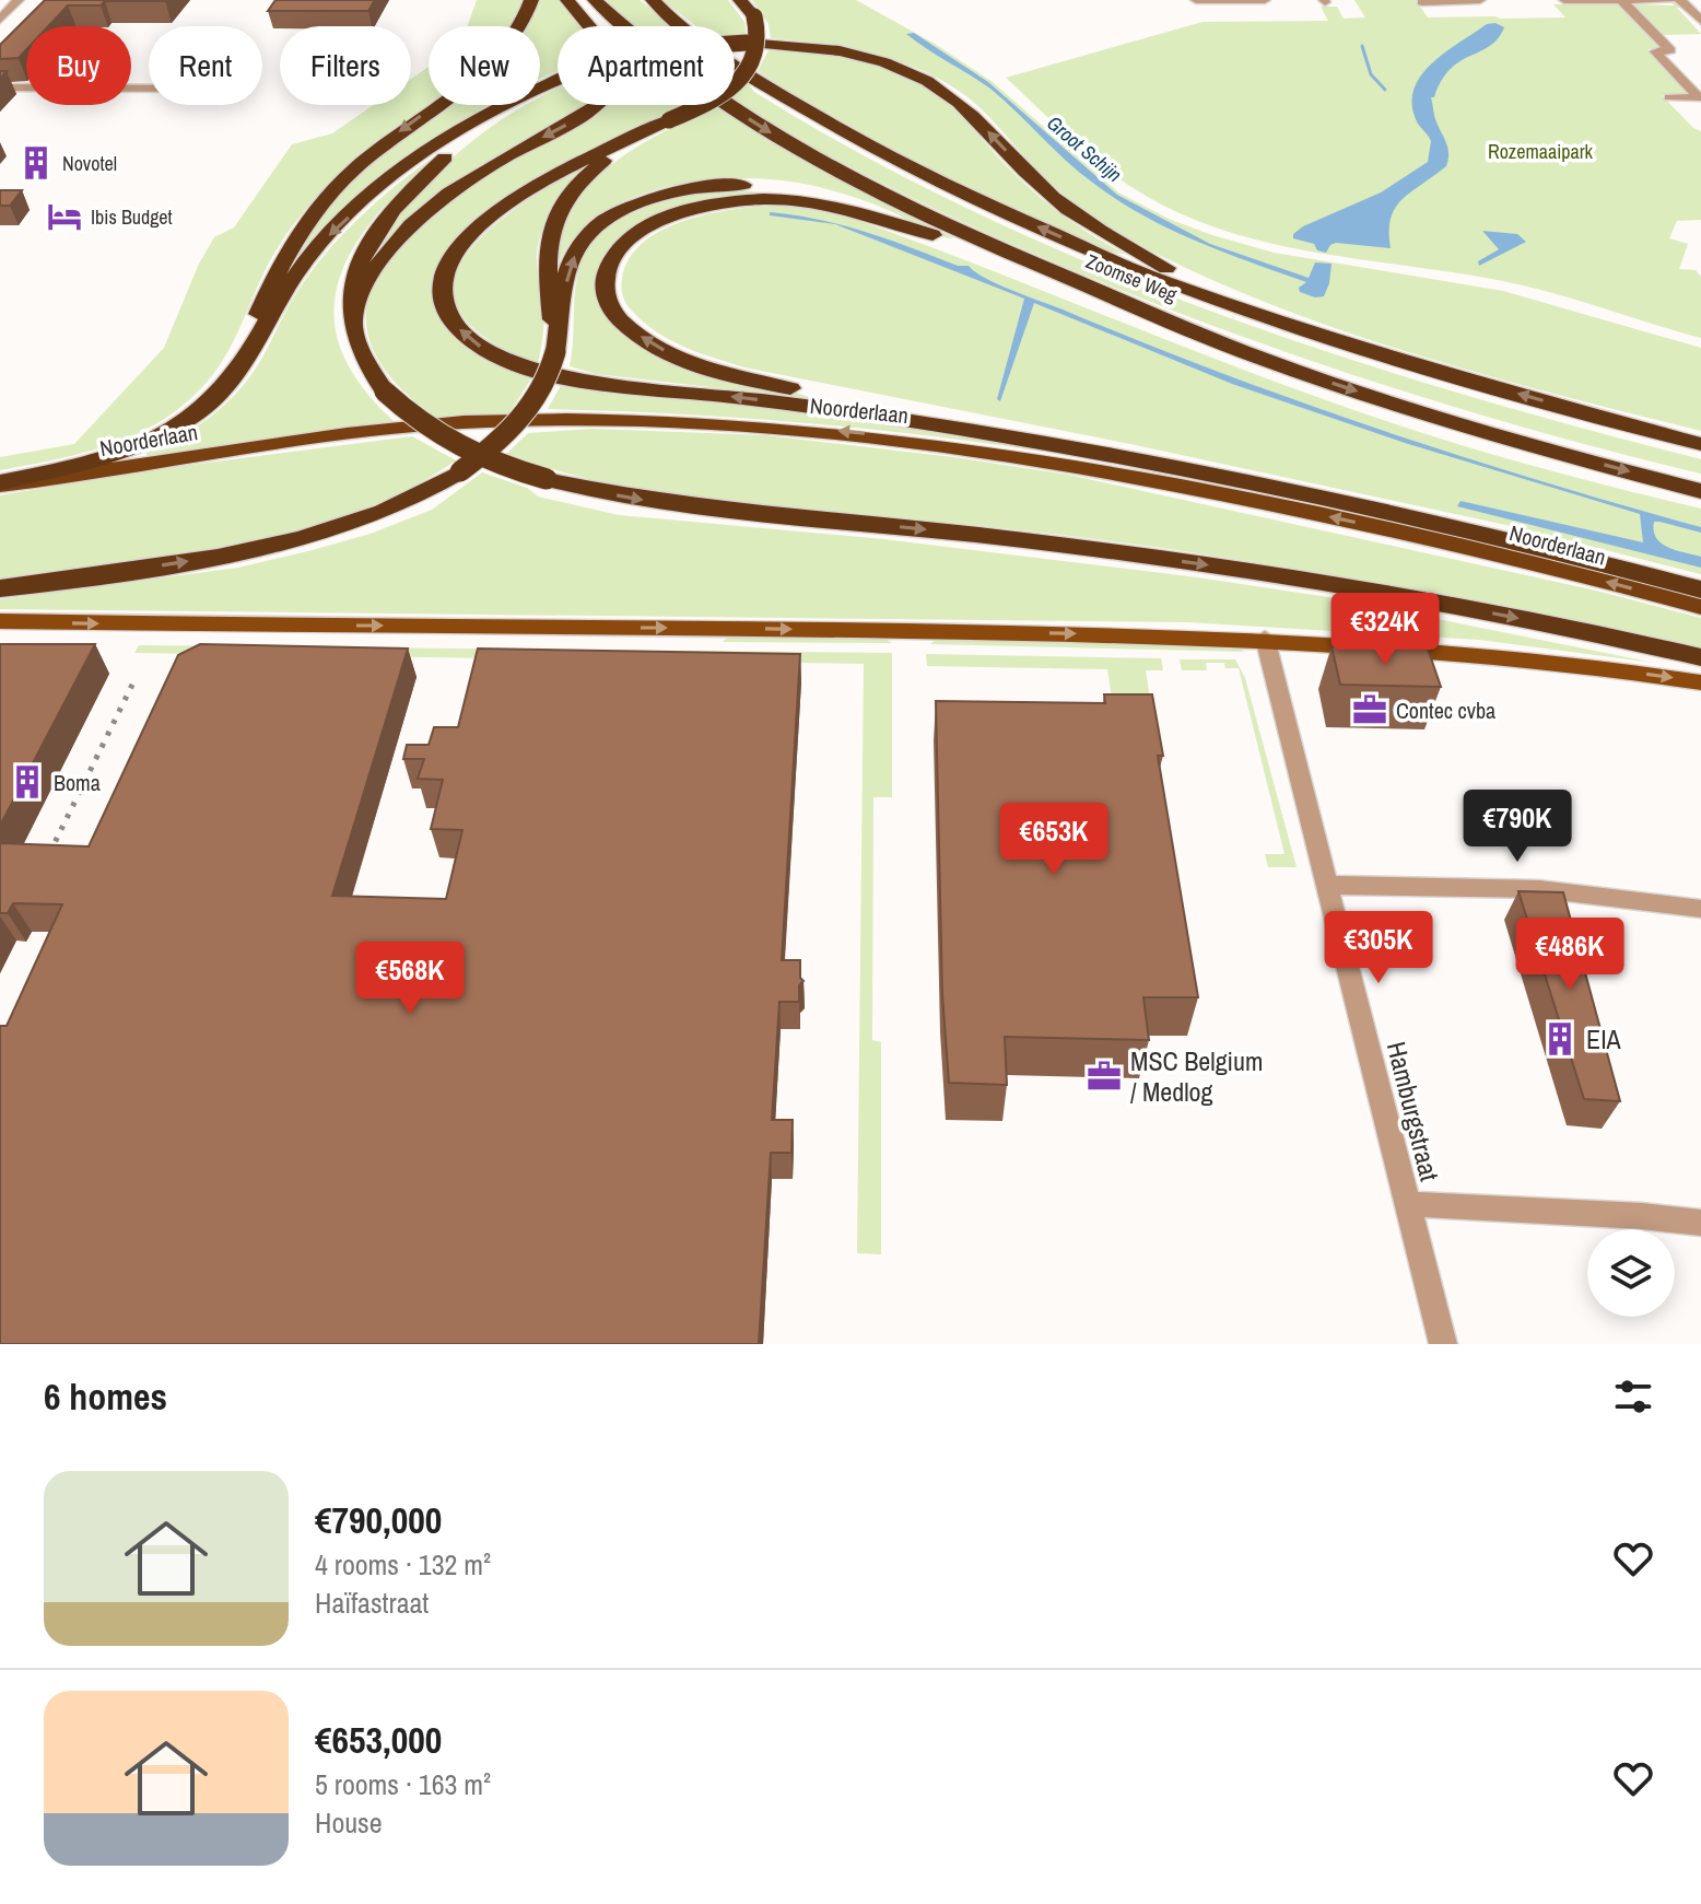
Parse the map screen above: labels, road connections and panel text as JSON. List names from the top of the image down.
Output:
{
  "streets": {
    "highway": ["Zoomse Weg", "Noorderlaan"],
    "street": ["Hamburgstraat"]
  },
  "water": ["Groot Schijn"],
  "parks": ["Rozemaaipark"],
  "places": {
    "building": ["Novotel", "Boma", "EIA"],
    "hotel": ["Ibis Budget"],
    "office": ["Contec cvba", "MSC Belgium / Medlog"]
  },
  "page": {
    "chip": [
      "Buy",
      "Rent",
      "Filters",
      "New",
      "Apartment"
    ],
    "price": [
      "€324K",
      "€790K",
      "€653K",
      "€305K",
      "€486K",
      "€568K"
    ],
    "heading": "6 homes",
    "list": [
      {
        "name": "€790,000",
        "note": "4 rooms · 132 m² · Haïfastraat"
      },
      {
        "name": "€653,000",
        "note": "5 rooms · 163 m² · House"
      }
    ]
  }
}
